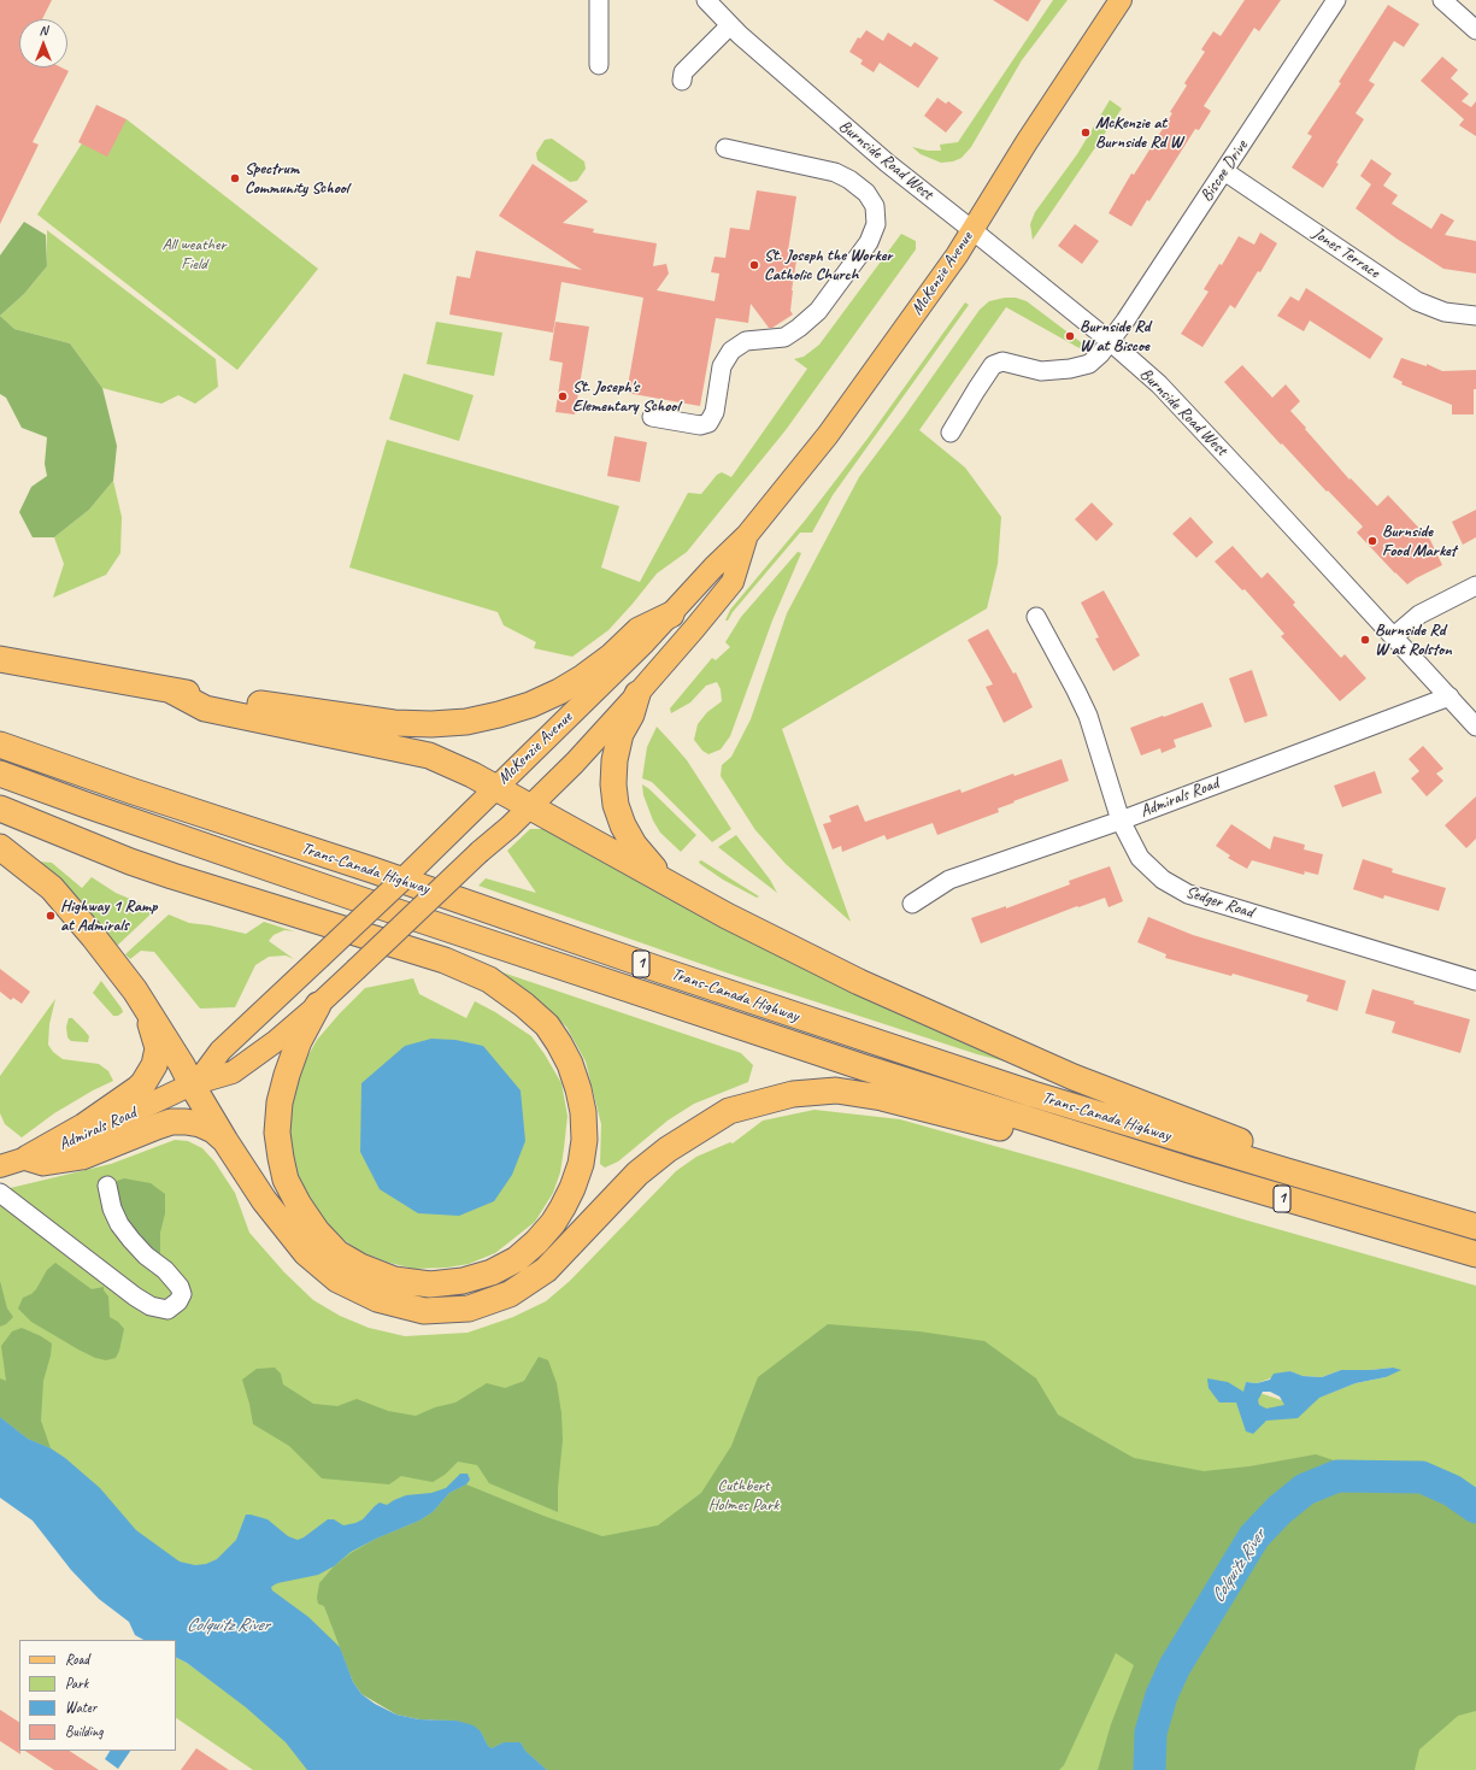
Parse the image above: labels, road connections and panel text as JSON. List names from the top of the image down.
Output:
{
  "streets": {
    "highway": ["Trans-Canada Highway", "1"],
    "main road": ["McKenzie Avenue", "Admirals Road"],
    "street": [
      "Burnside Road West",
      "Biscoe Drive",
      "Jones Terrace",
      "Sedger Road"
    ]
  },
  "crossings": [
    ["Burnside Road West", "Biscoe Drive"],
    ["Burnside Road West", "McKenzie Avenue"],
    ["Burnside Road West", "Admirals Road"],
    ["Biscoe Drive", "Jones Terrace"],
    ["McKenzie Avenue", "Admirals Road"],
    ["Admirals Road", "Sedger Road"]
  ],
  "water": ["Colquitz River"],
  "parks": ["All weather Field", "Cuthbert Holmes Park"],
  "places": [
    "McKenzie at Burnside Rd W",
    "Spectrum Community School",
    "St. Joseph the Worker Catholic Church",
    "Burnside Rd W at Biscoe",
    "St. Joseph's Elementary School",
    "Burnside Food Market",
    "Burnside Rd W at Rolston",
    "Highway 1 Ramp at Admirals"
  ],
  "legend": [
    "Road",
    "Park",
    "Water",
    "Building"
  ],
  "north": "top"
}
